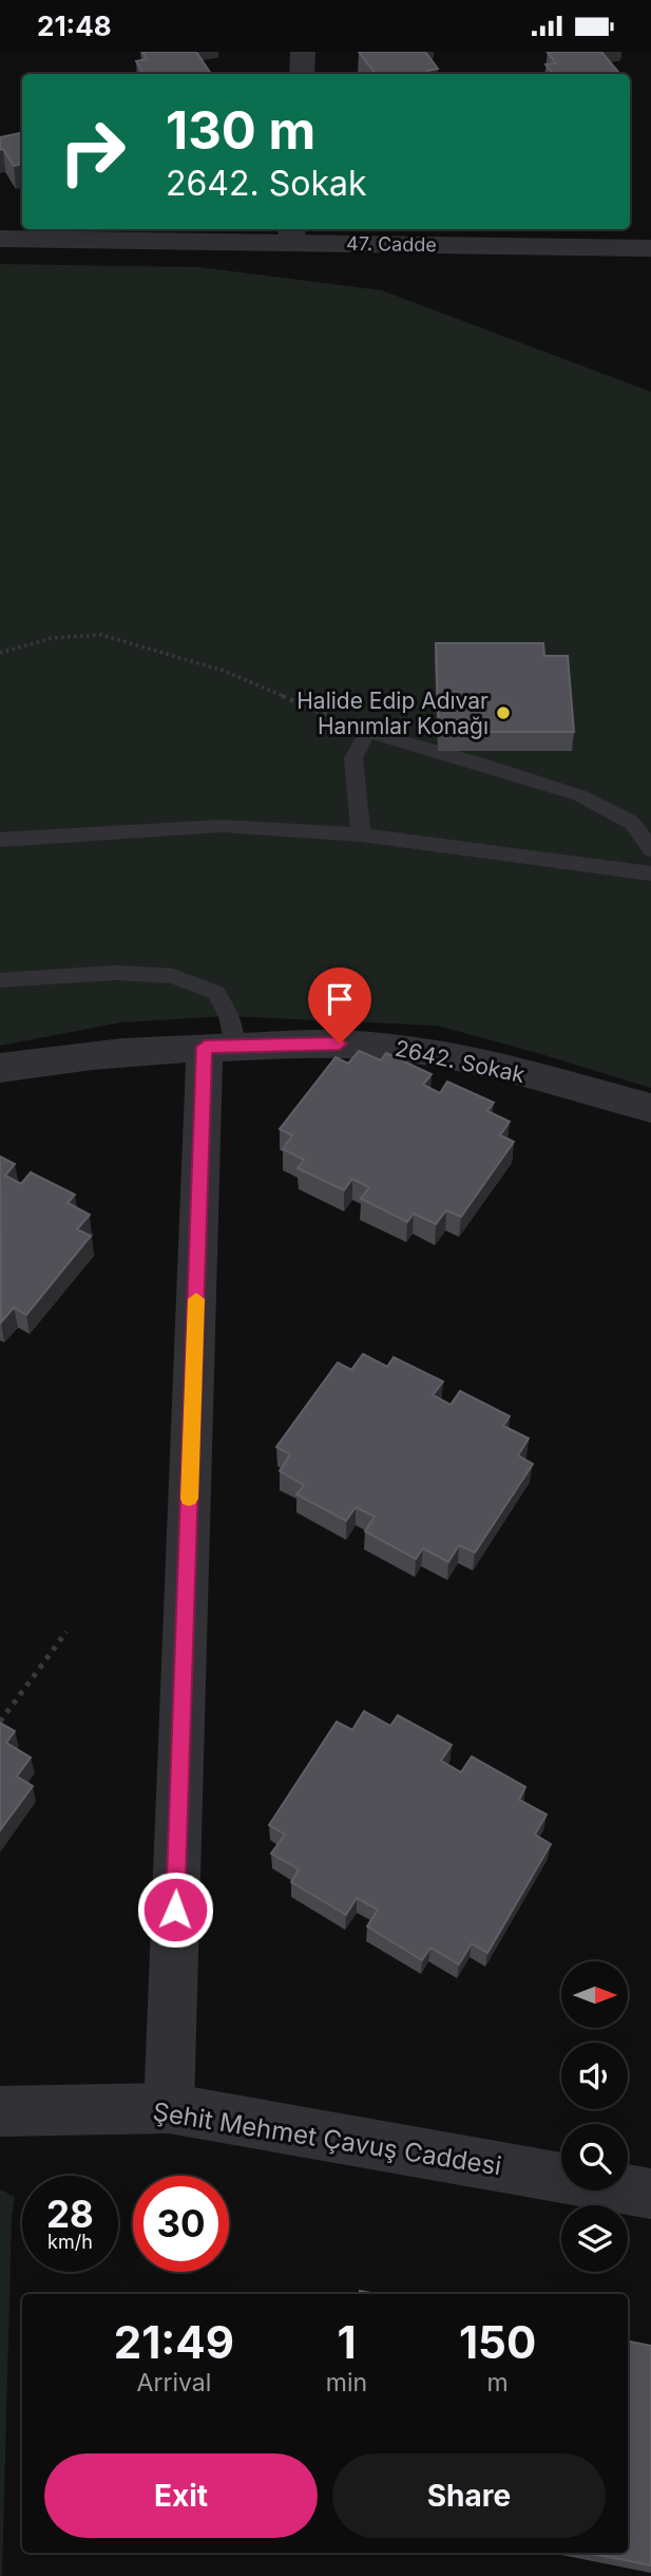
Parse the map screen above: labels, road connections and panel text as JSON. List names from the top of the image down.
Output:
{
  "streets": {
    "street": ["47. Cadde", "2642. Sokak", "Şehit Mehmet Çavuş Caddesi"]
  },
  "places": ["Halide Edip Adıvar Hanımlar Konağı"],
  "north": "right",
  "page": {
    "status": "21:48",
    "turn": ["130 m", "2642. Sokak"],
    "speed": "28 km/h",
    "limit": "30",
    "eta": [
      "21:49",
      "Arrival",
      "1",
      "min",
      "150",
      "m"
    ],
    "buttons": ["Exit", "Share"]
  }
}
